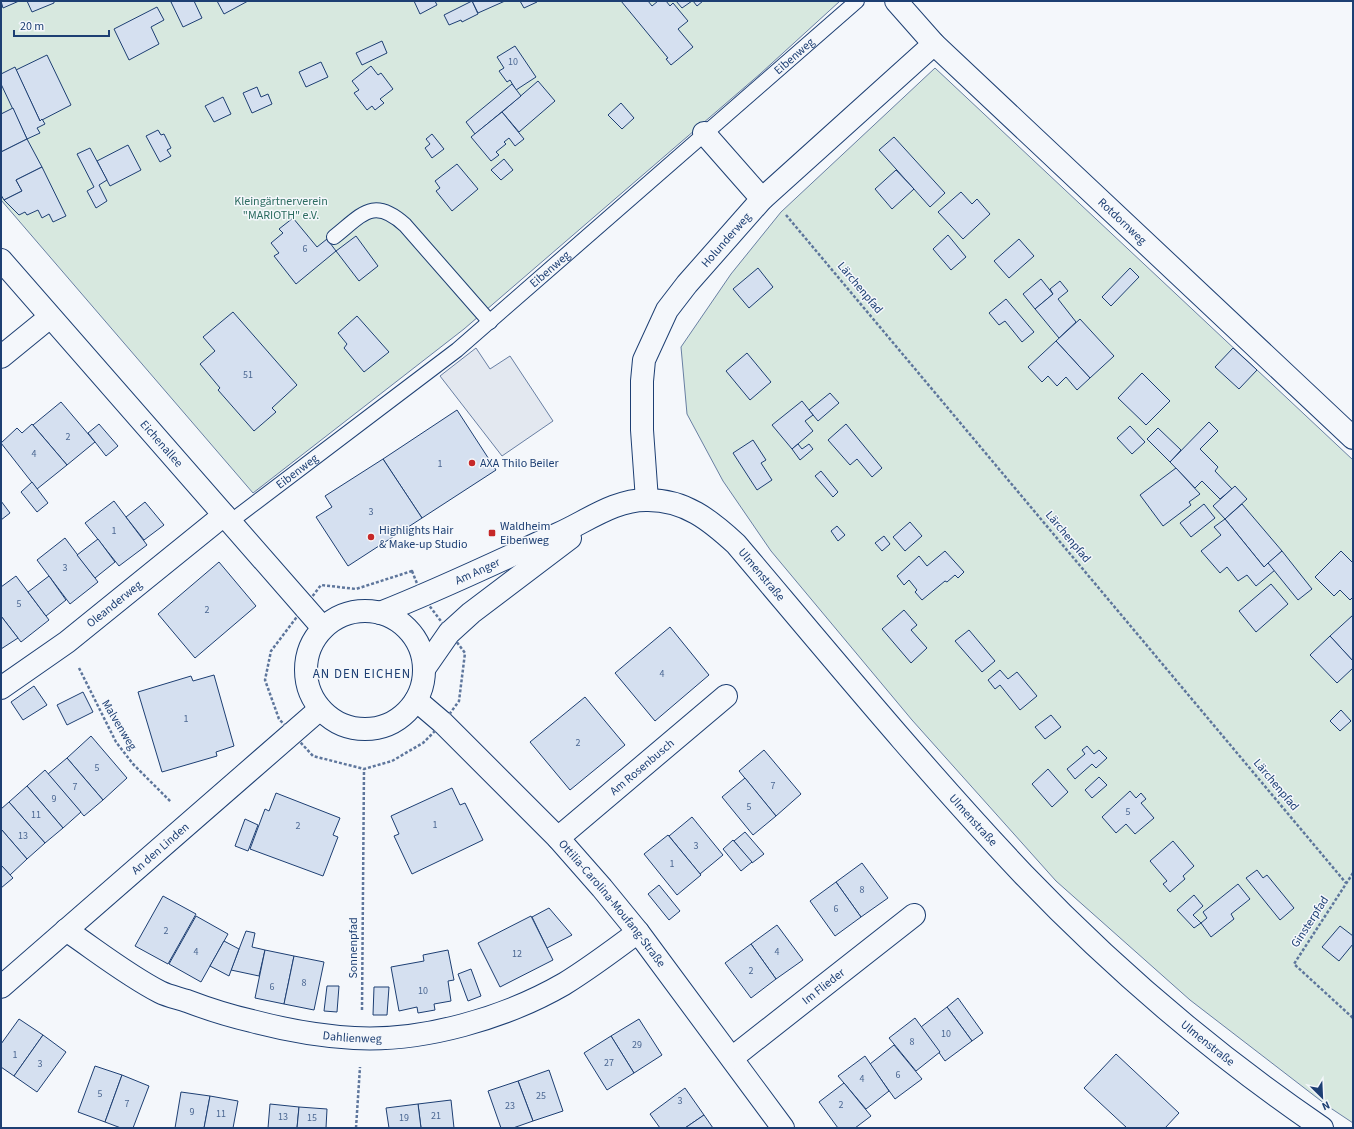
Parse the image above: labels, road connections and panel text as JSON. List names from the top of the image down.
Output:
{
  "streets": {
    "street": [
      "Rotdornweg",
      "Holunderweg",
      "Eichenallee",
      "Am Anger",
      "Ulmenstraße",
      "Oleanderweg",
      "Am Rosenbusch",
      "An den Linden",
      "Ottilia-Carolina-Moufang-Straße",
      "Im Flieder",
      "Dahlienweg"
    ],
    "lane": ["Eibenweg"],
    "path": [
      "Lärchenpfad",
      "Malvenweg",
      "Ginsterpfad",
      "Sonnenpfad"
    ]
  },
  "crossings": [
    ["Eibenweg", "Eichenallee"],
    ["Eibenweg", "Oleanderweg"],
    ["Rotdornweg", "Holunderweg"],
    ["Holunderweg", "Lärchenpfad"],
    ["Holunderweg", "Am Anger"],
    ["Holunderweg", "Ulmenstraße"],
    ["Lärchenpfad", "Ginsterpfad"],
    ["Eichenallee", "Am Anger"],
    ["Eichenallee", "Oleanderweg"],
    ["Eichenallee", "An den Linden"],
    ["Eichenallee", "Ottilia-Carolina-Moufang-Straße"],
    ["Am Anger", "Ulmenstraße"],
    ["Am Anger", "An den Linden"],
    ["Am Anger", "Ottilia-Carolina-Moufang-Straße"],
    ["Oleanderweg", "Malvenweg"],
    ["Malvenweg", "An den Linden"],
    ["Am Rosenbusch", "Ottilia-Carolina-Moufang-Straße"],
    ["An den Linden", "Ottilia-Carolina-Moufang-Straße"],
    ["An den Linden", "Dahlienweg"],
    ["Ottilia-Carolina-Moufang-Straße", "Im Flieder"],
    ["Ottilia-Carolina-Moufang-Straße", "Dahlienweg"],
    ["Sonnenpfad", "Dahlienweg"]
  ],
  "districts": ["AN DEN EICHEN"],
  "parks": ["Kleingärtnerverein \"MARIOTH\" e.V."],
  "places": {
    "other": ["AXA Thilo Beiler", "Highlights Hair & Make-up Studio"],
    "transit": ["Waldheim Eibenweg"]
  },
  "house_numbers": [
    "10",
    "6",
    "51",
    "2",
    "4",
    "1",
    "3",
    "1",
    "3",
    "5",
    "2",
    "4",
    "1",
    "2",
    "5",
    "7",
    "7",
    "9",
    "5",
    "5",
    "11",
    "1",
    "2",
    "13",
    "3",
    "1",
    "8",
    "6",
    "2",
    "4",
    "4",
    "12",
    "2",
    "8",
    "6",
    "10",
    "10",
    "8",
    "29",
    "1",
    "27",
    "3",
    "6",
    "4",
    "5",
    "25",
    "3",
    "7",
    "2",
    "23",
    "9",
    "11",
    "21",
    "13",
    "15",
    "19"
  ],
  "scale_bar": "20 m",
  "north": "bottom right"
}
